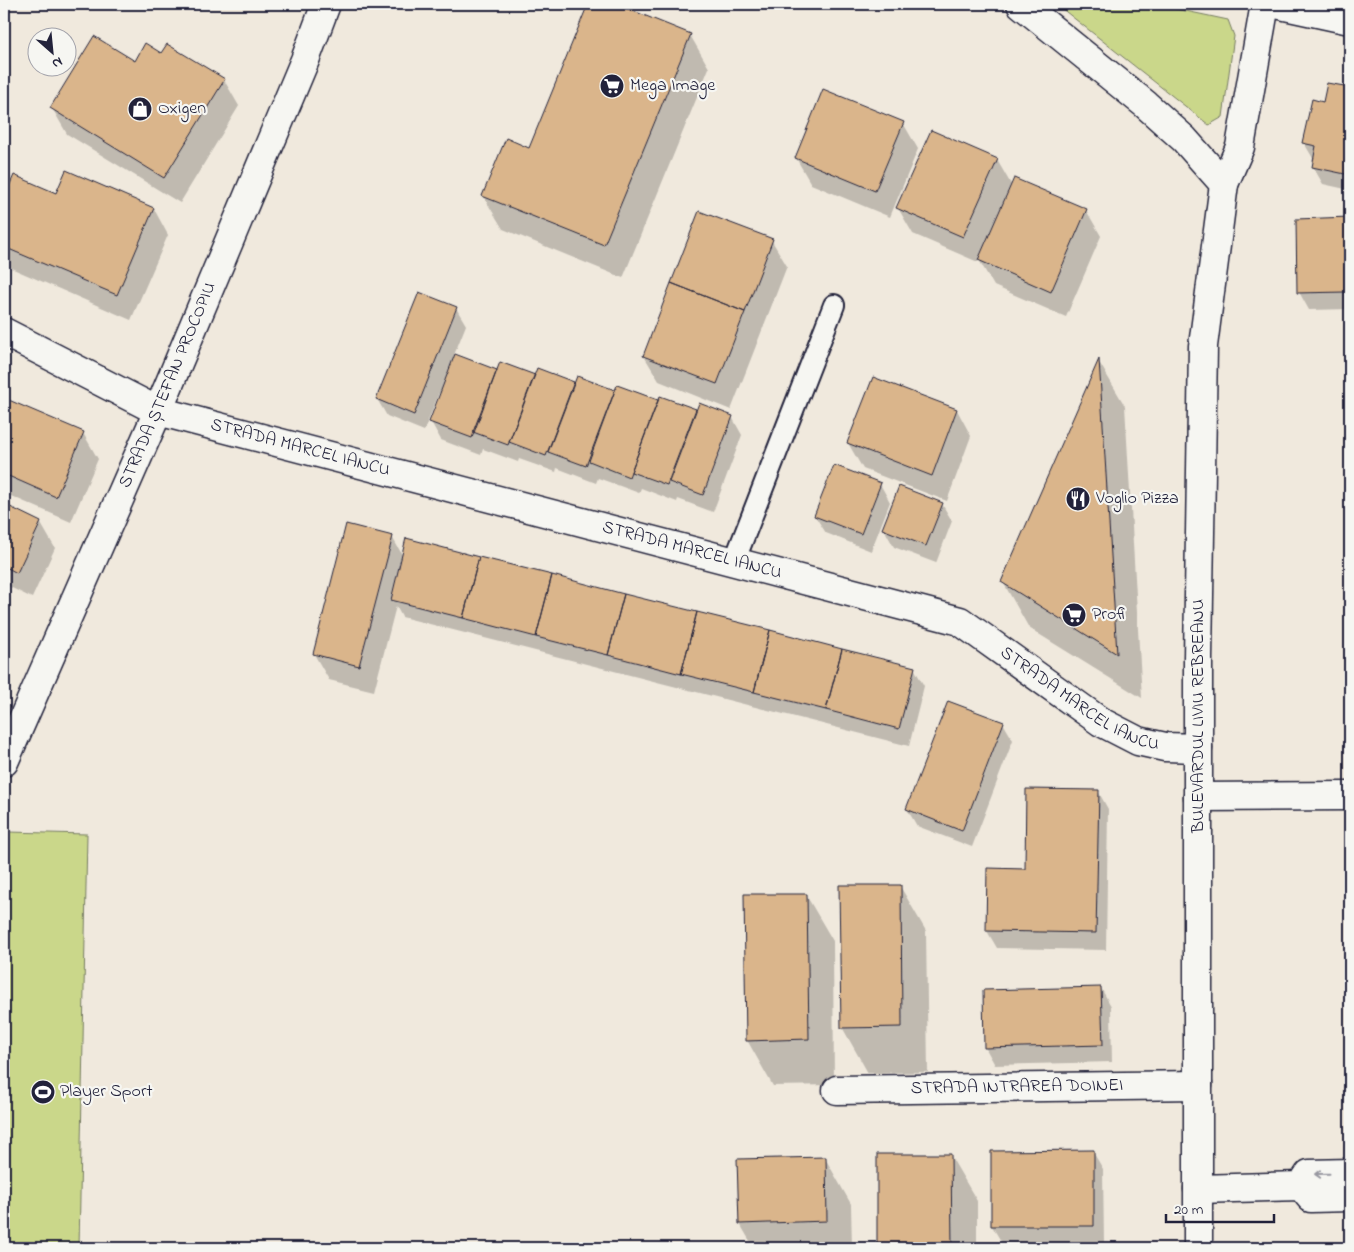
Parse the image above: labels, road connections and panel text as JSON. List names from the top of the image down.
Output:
{
  "streets": {
    "street": [
      "STRADA ȘTEFAN PROCOPIU",
      "STRADA MARCEL IANCU",
      "BULEVARDUL LIVIU REBREANU",
      "STRADA INTRAREA DOINEI"
    ]
  },
  "crossings": [
    ["STRADA ȘTEFAN PROCOPIU", "STRADA MARCEL IANCU"],
    ["STRADA MARCEL IANCU", "BULEVARDUL LIVIU REBREANU"],
    ["BULEVARDUL LIVIU REBREANU", "STRADA INTRAREA DOINEI"]
  ],
  "places": {
    "supermarket": ["Mega Image", "Profi"],
    "shop": ["Oxigen"],
    "restaurant": ["Voglio Pizza"],
    "sports": ["Player Sport"]
  },
  "scale_bar": "20 m",
  "north": "bottom right"
}
